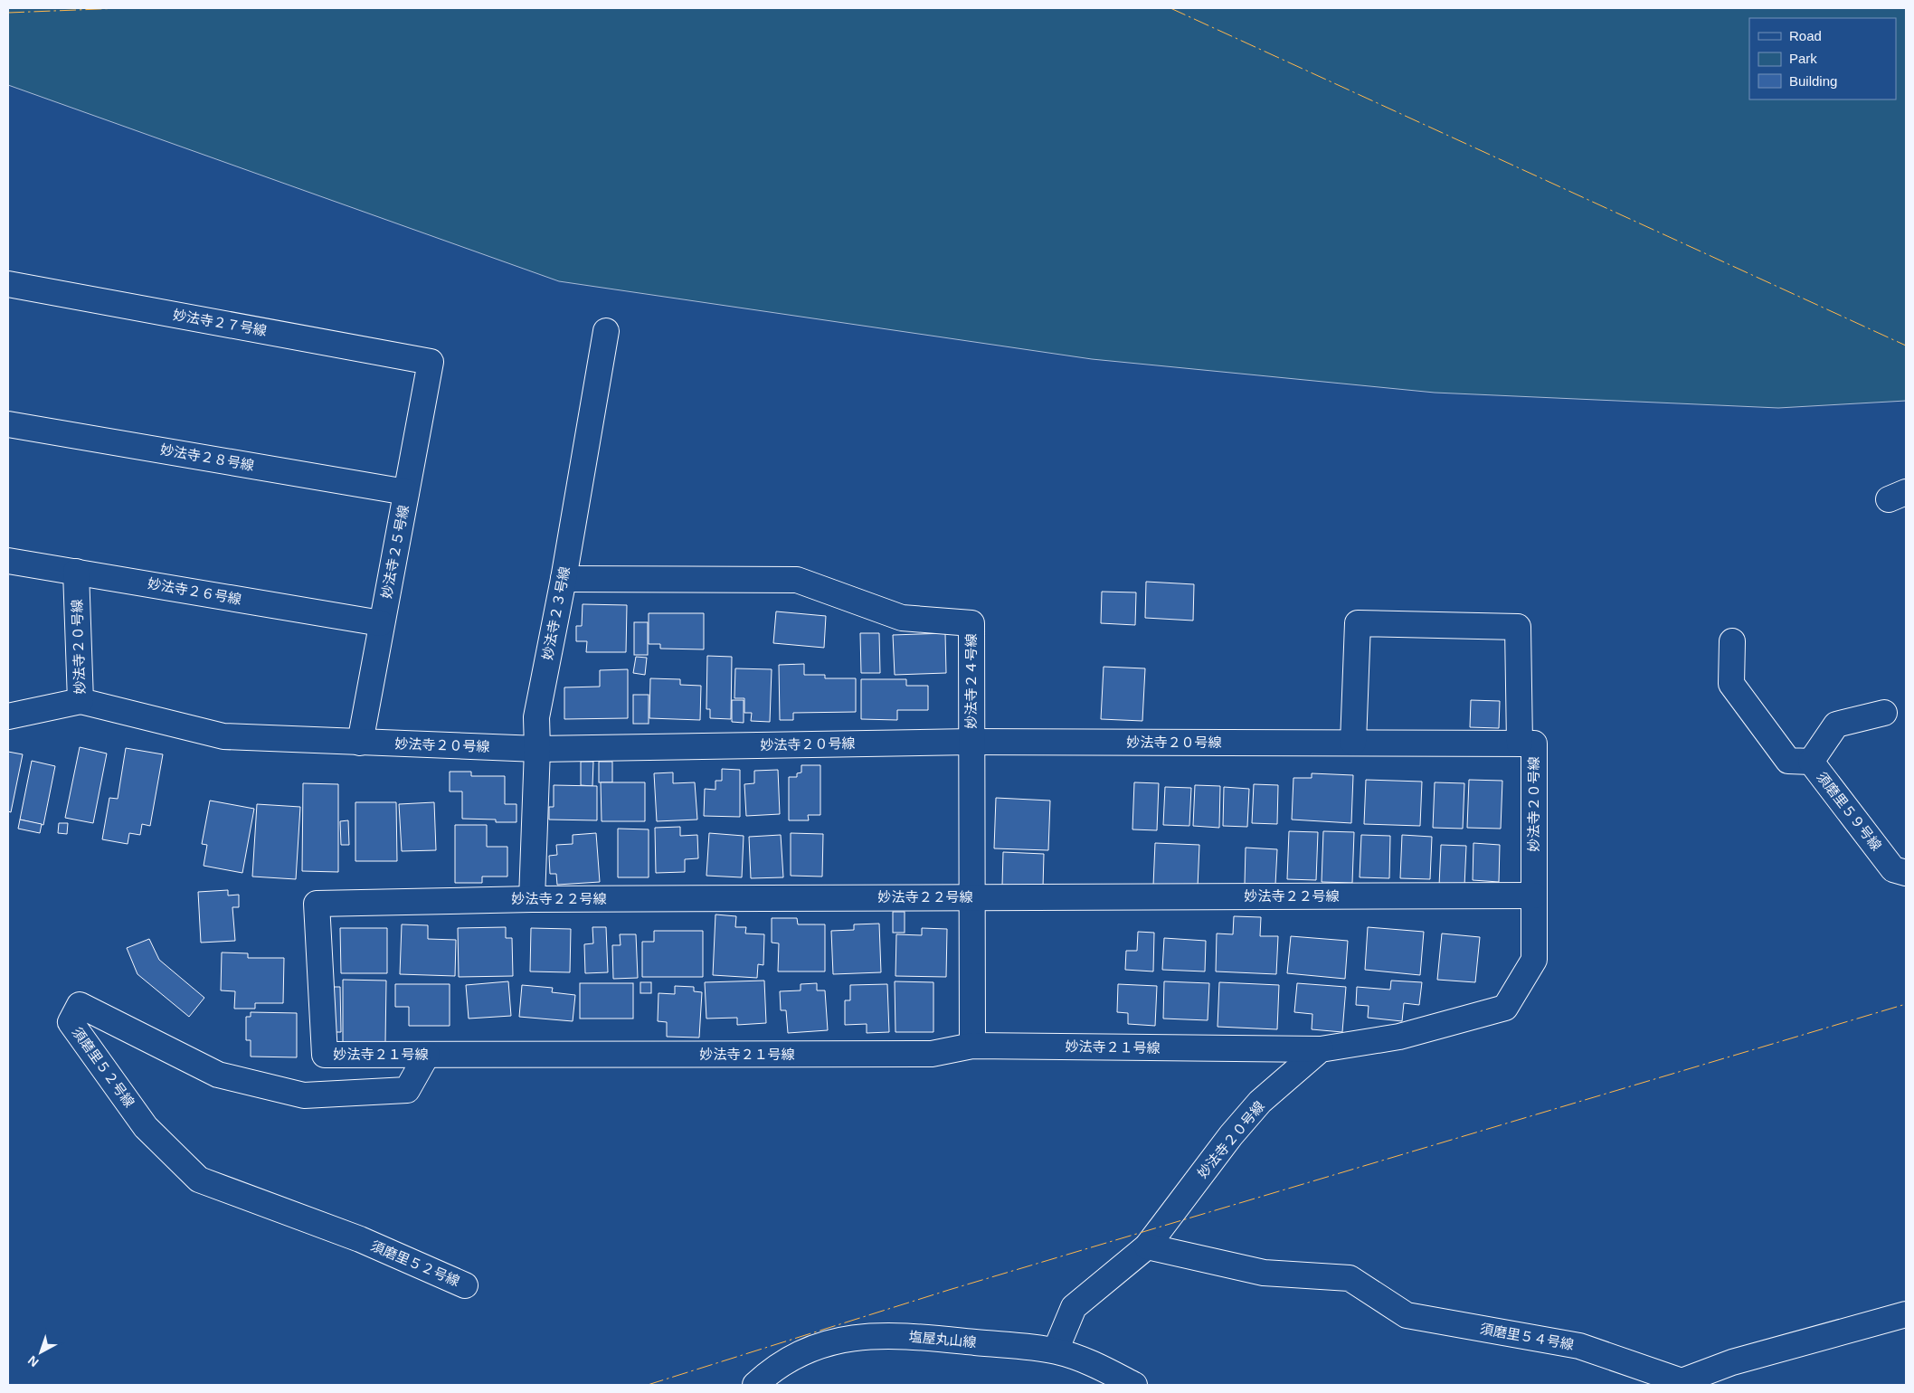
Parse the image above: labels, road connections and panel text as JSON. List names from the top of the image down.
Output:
{
  "streets": {
    "street": [
      "妙法寺２７号線",
      "妙法寺２８号線",
      "妙法寺２５号線",
      "妙法寺２６号線",
      "妙法寺２３号線",
      "妙法寺２０号線",
      "妙法寺２４号線",
      "須磨里５９号線",
      "妙法寺２２号線",
      "妙法寺２１号線",
      "須磨里５２号線",
      "須磨里５４号線",
      "塩屋丸山線"
    ]
  },
  "crossings": [
    ["妙法寺２７号線", "妙法寺２５号線"],
    ["妙法寺２８号線", "妙法寺２５号線"],
    ["妙法寺２５号線", "妙法寺２６号線"],
    ["妙法寺２５号線", "妙法寺２０号線"],
    ["妙法寺２６号線", "妙法寺２０号線"],
    ["妙法寺２３号線", "妙法寺２０号線"],
    ["妙法寺２３号線", "妙法寺２４号線"],
    ["妙法寺２３号線", "妙法寺２２号線"],
    ["妙法寺２０号線", "妙法寺２４号線"],
    ["妙法寺２０号線", "妙法寺２２号線"],
    ["妙法寺２０号線", "妙法寺２１号線"],
    ["妙法寺２０号線", "須磨里５４号線"],
    ["妙法寺２０号線", "塩屋丸山線"],
    ["妙法寺２４号線", "妙法寺２２号線"],
    ["妙法寺２４号線", "妙法寺２１号線"],
    ["妙法寺２２号線", "妙法寺２１号線"],
    ["妙法寺２１号線", "須磨里５２号線"]
  ],
  "legend": ["Road", "Park", "Building"],
  "north": "bottom left"
}
